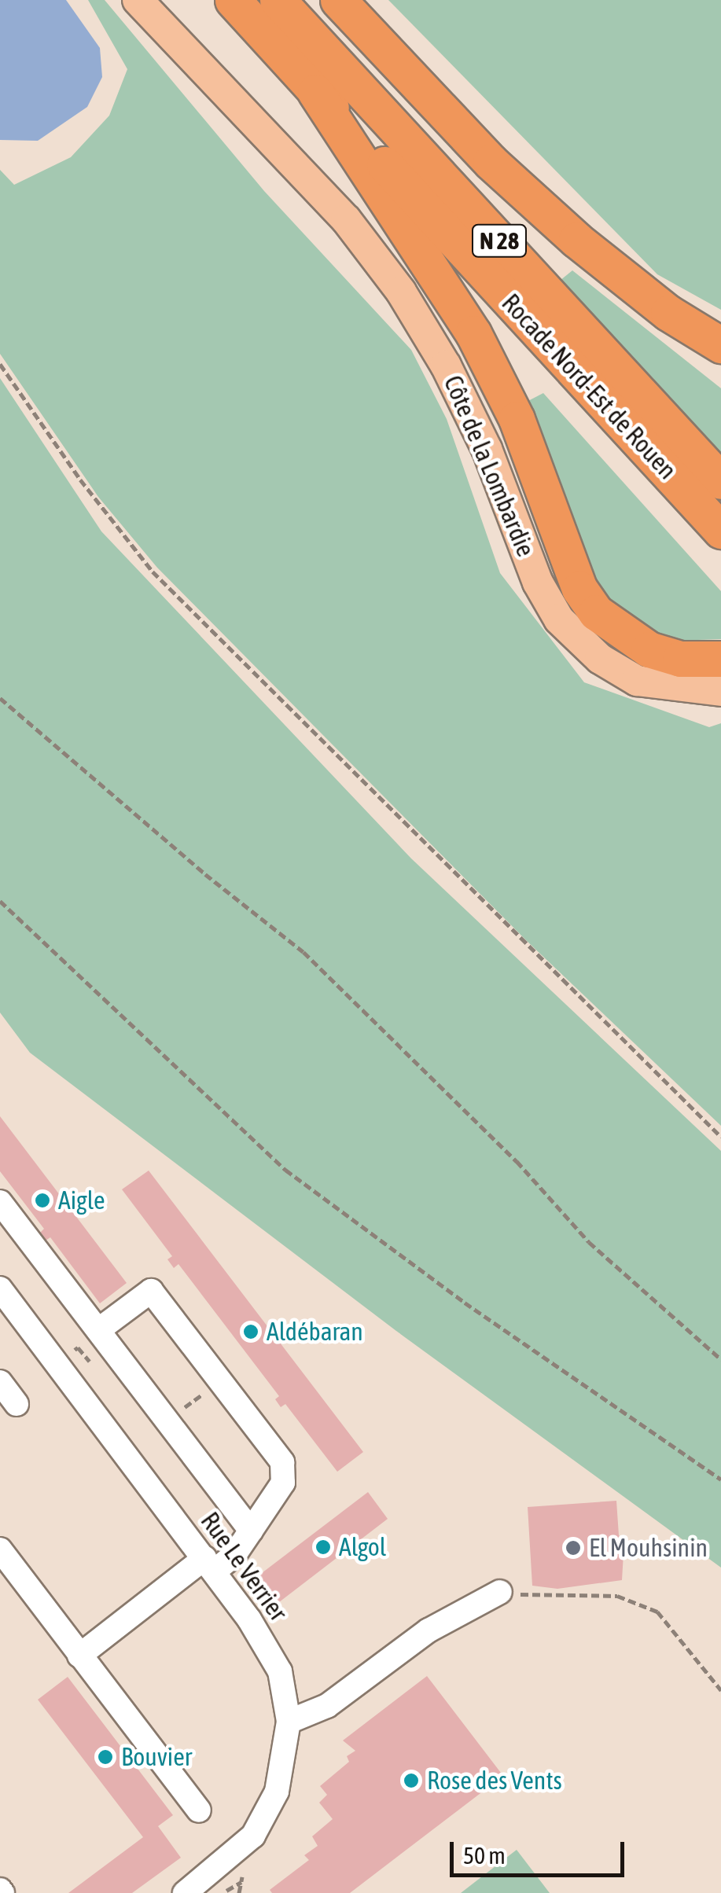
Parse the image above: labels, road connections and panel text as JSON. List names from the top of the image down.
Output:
{
  "streets": {
    "highway": ["N 28", "Rocade Nord-Est de Rouen"],
    "main road": ["Côte de la Lombardie"],
    "street": ["Rue Le Verrier"]
  },
  "places": [
    "Aigle",
    "Aldébaran",
    "Algol",
    "El Mouhsinin",
    "Bouvier",
    "Rose des Vents"
  ],
  "scale_bar": "50 m"
}
